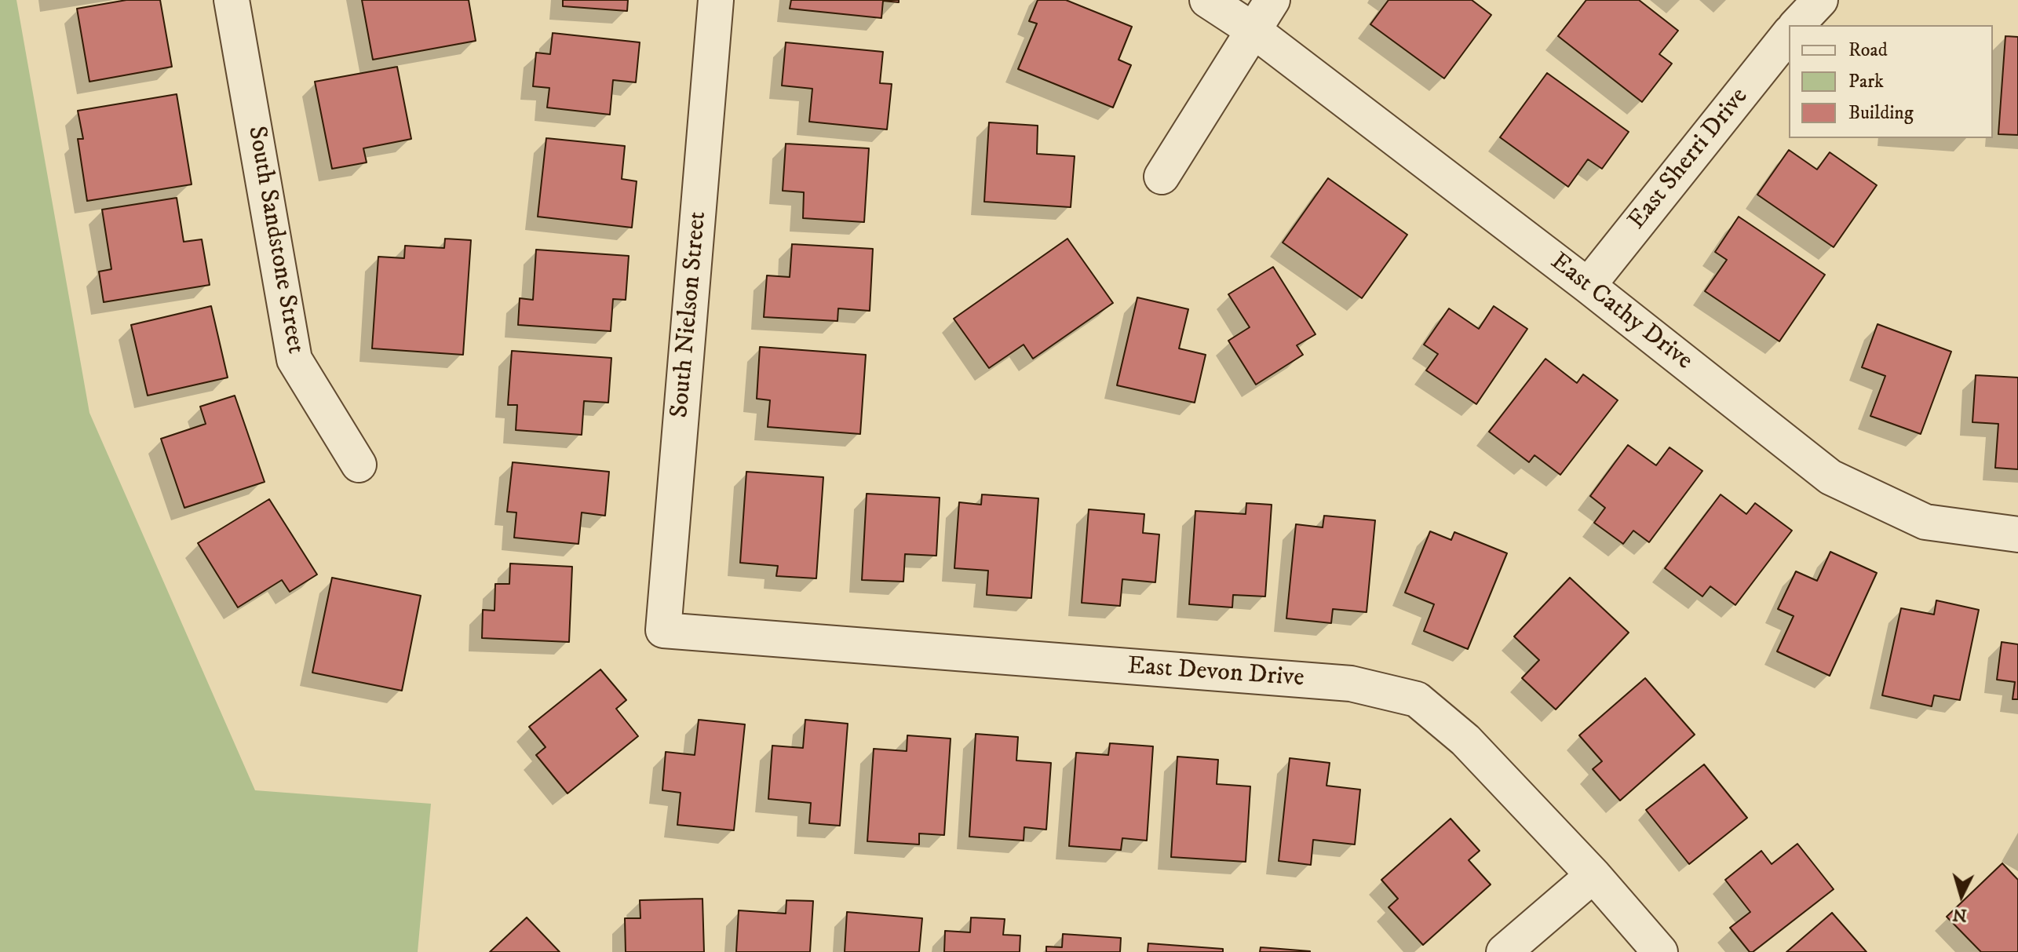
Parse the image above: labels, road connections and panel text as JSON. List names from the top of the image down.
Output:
{
  "streets": {
    "street": [
      "East Sherri Drive",
      "South Sandstone Street",
      "East Cathy Drive",
      "South Nielson Street",
      "East Devon Drive"
    ]
  },
  "crossings": [
    ["East Sherri Drive", "East Cathy Drive"],
    ["South Nielson Street", "East Devon Drive"]
  ],
  "legend": ["Road", "Park", "Building"],
  "north": "bottom"
}
